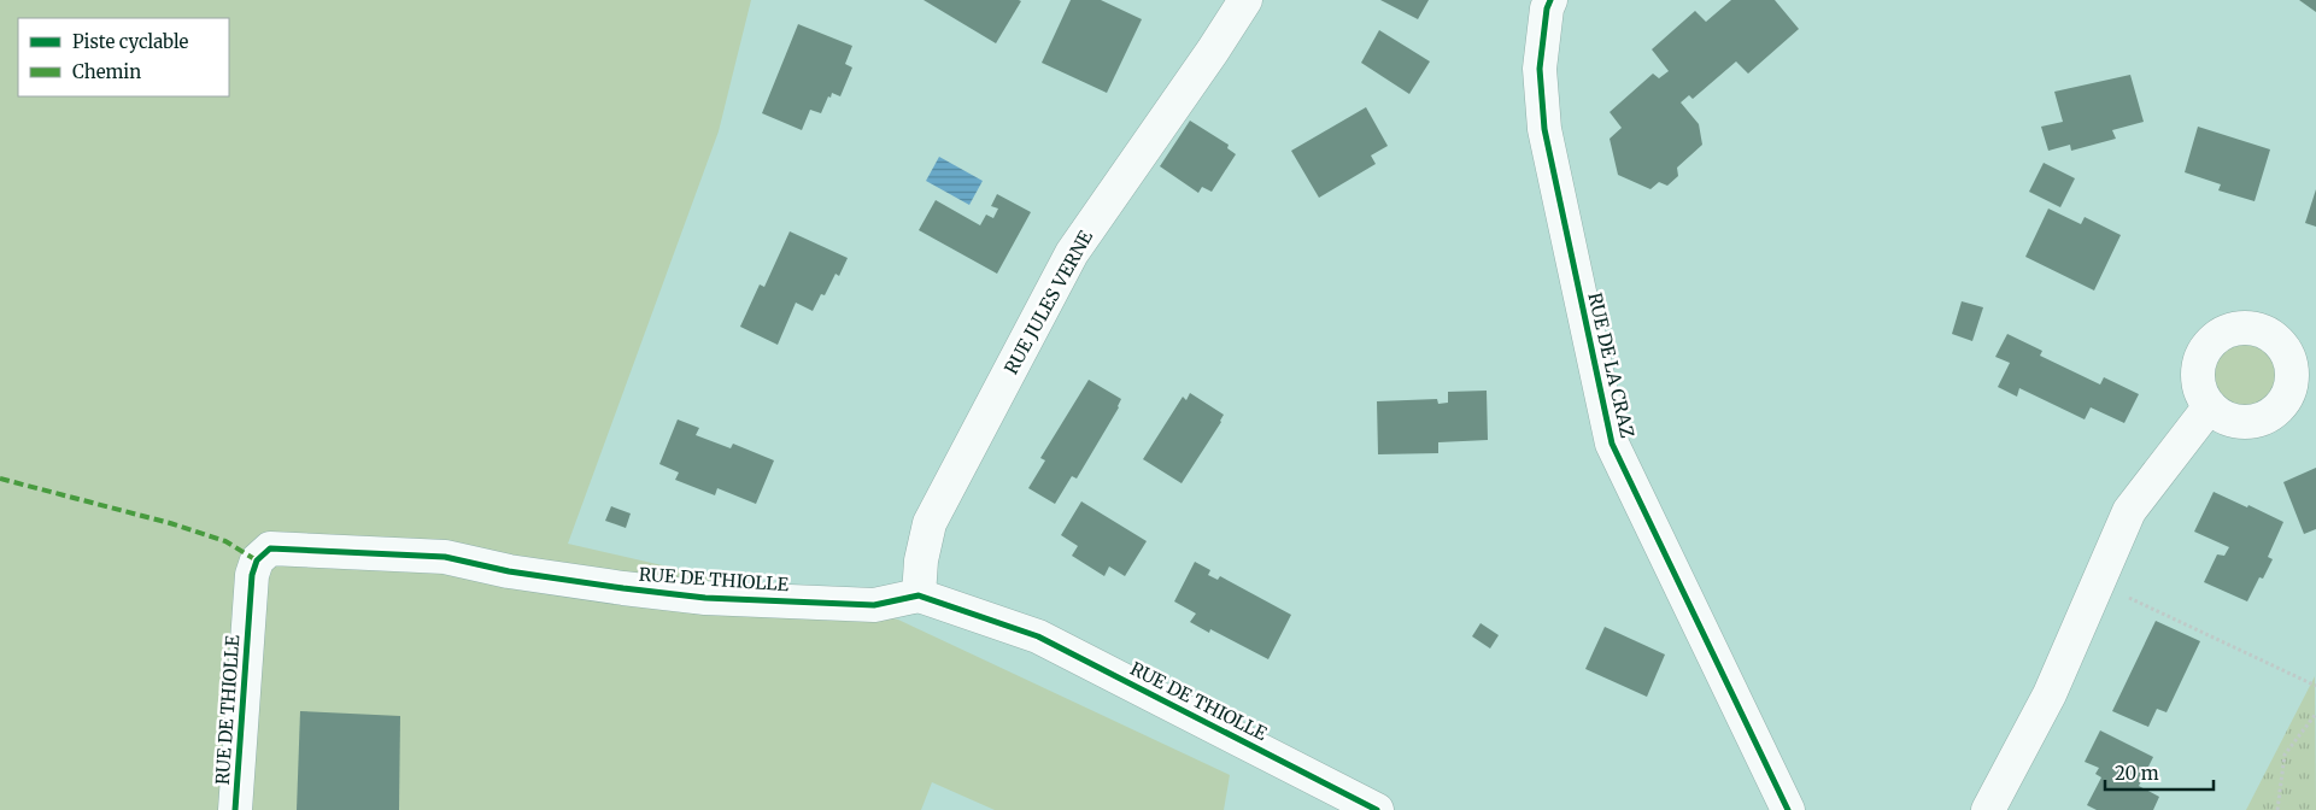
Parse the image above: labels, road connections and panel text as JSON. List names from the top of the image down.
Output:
{
  "streets": {
    "street": ["RUE JULES VERNE", "RUE DE LA CRAZ", "RUE DE THIOLLE"]
  },
  "crossings": [
    ["RUE JULES VERNE", "RUE DE THIOLLE"]
  ],
  "legend": ["Piste cyclable", "Chemin"],
  "scale_bar": "20 m"
}
